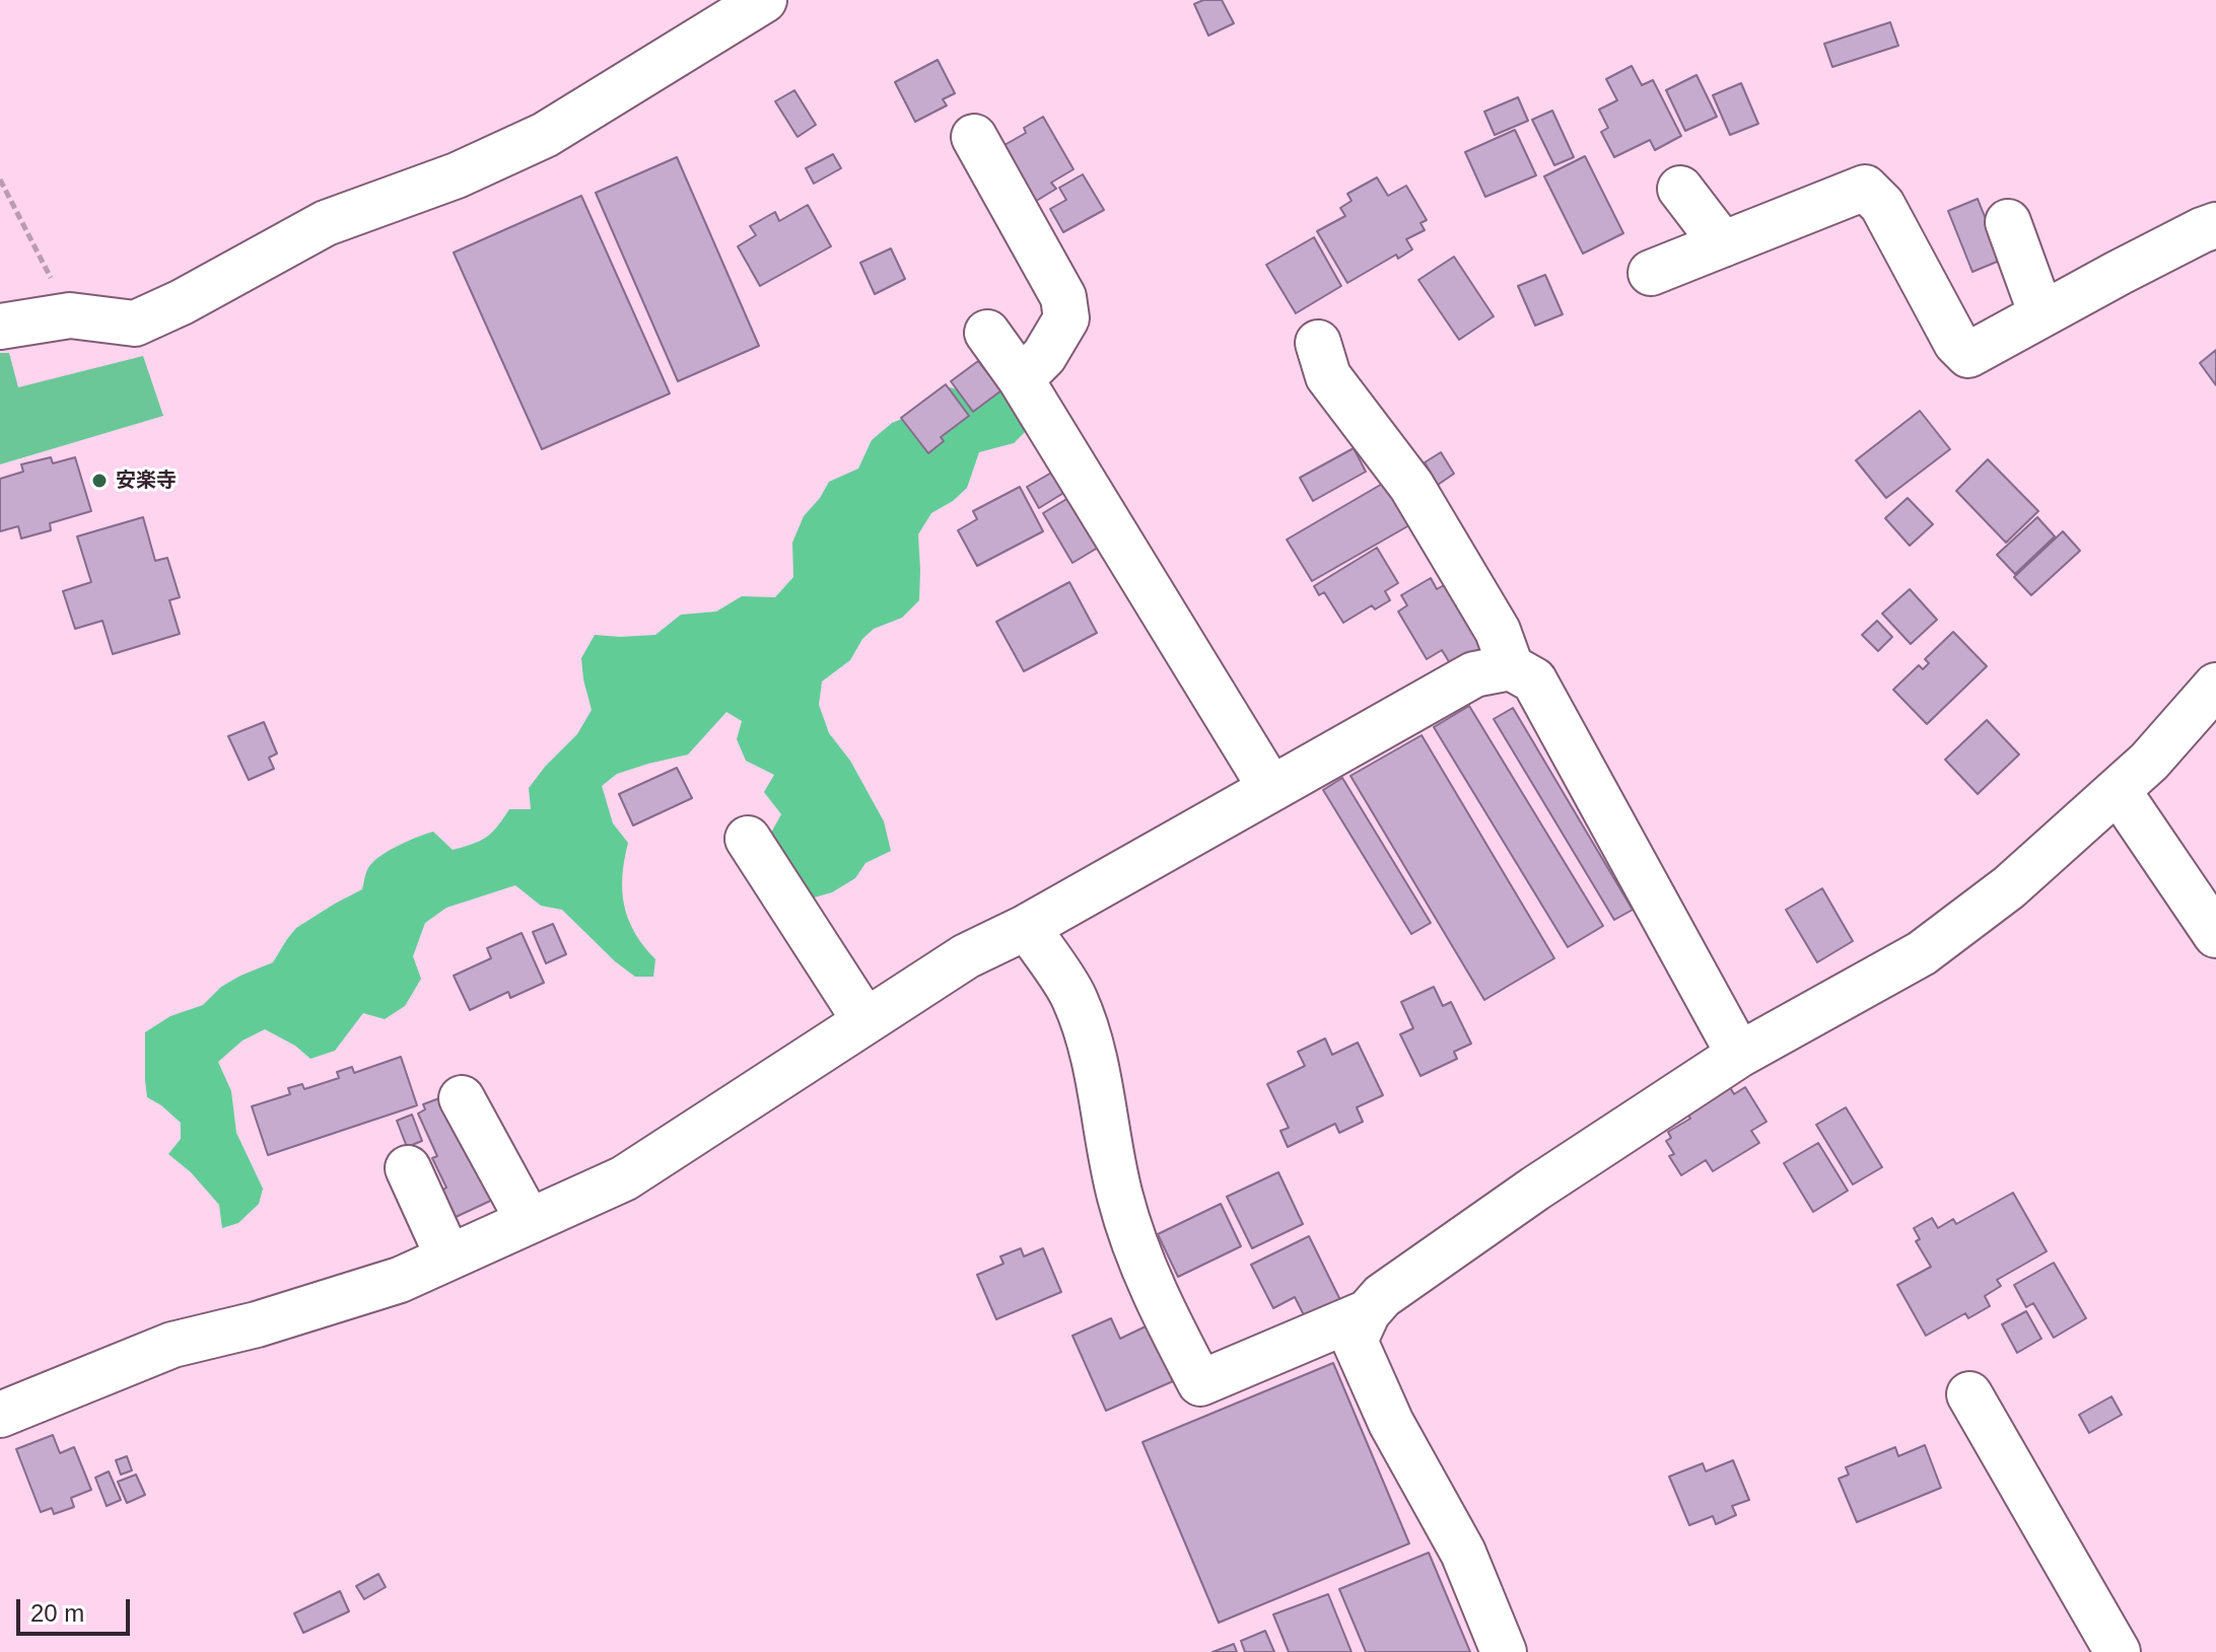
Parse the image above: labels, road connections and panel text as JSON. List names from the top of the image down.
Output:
{
  "places": ["安楽寺"],
  "scale_bar": "20 m"
}
